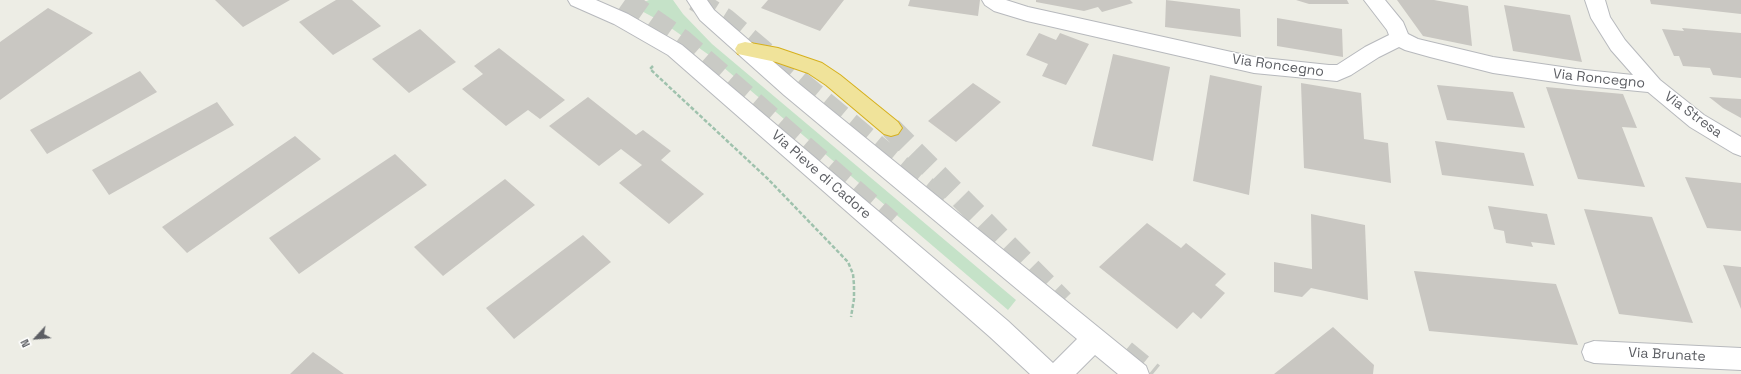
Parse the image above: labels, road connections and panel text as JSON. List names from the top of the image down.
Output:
{
  "streets": {
    "street": [
      "Via Roncegno",
      "Via Stresa",
      "Via Pieve di Cadore",
      "Via Brunate"
    ]
  },
  "crossings": [
    ["Via Roncegno", "Via Stresa"]
  ],
  "north": "bottom left"
}
